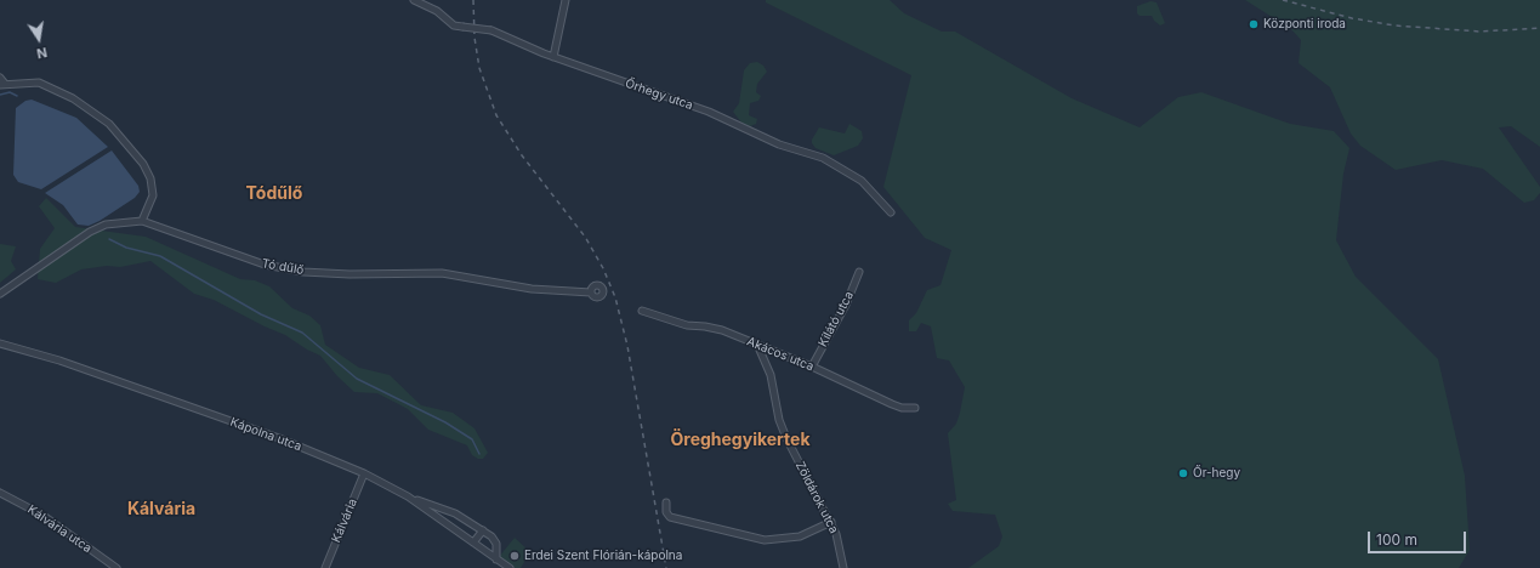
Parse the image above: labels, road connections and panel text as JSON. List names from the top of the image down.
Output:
{
  "streets": {
    "street": [
      "Őrhegy utca",
      "Tó dűlő",
      "Kilátó utca",
      "Akácos utca",
      "Kápolna utca",
      "Zöldárok utca",
      "Kálvária",
      "Kálvária utca"
    ]
  },
  "crossings": [
    ["Kilátó utca", "Akácos utca"],
    ["Akácos utca", "Zöldárok utca"],
    ["Kápolna utca", "Kálvária"]
  ],
  "districts": ["Tódűlő", "Öreghegyikertek", "Kálvária"],
  "places": ["Központi iroda", "Őr-hegy", "Erdei Szent Flórián-kápolna"],
  "scale_bar": "100 m",
  "north": "bottom"
}
